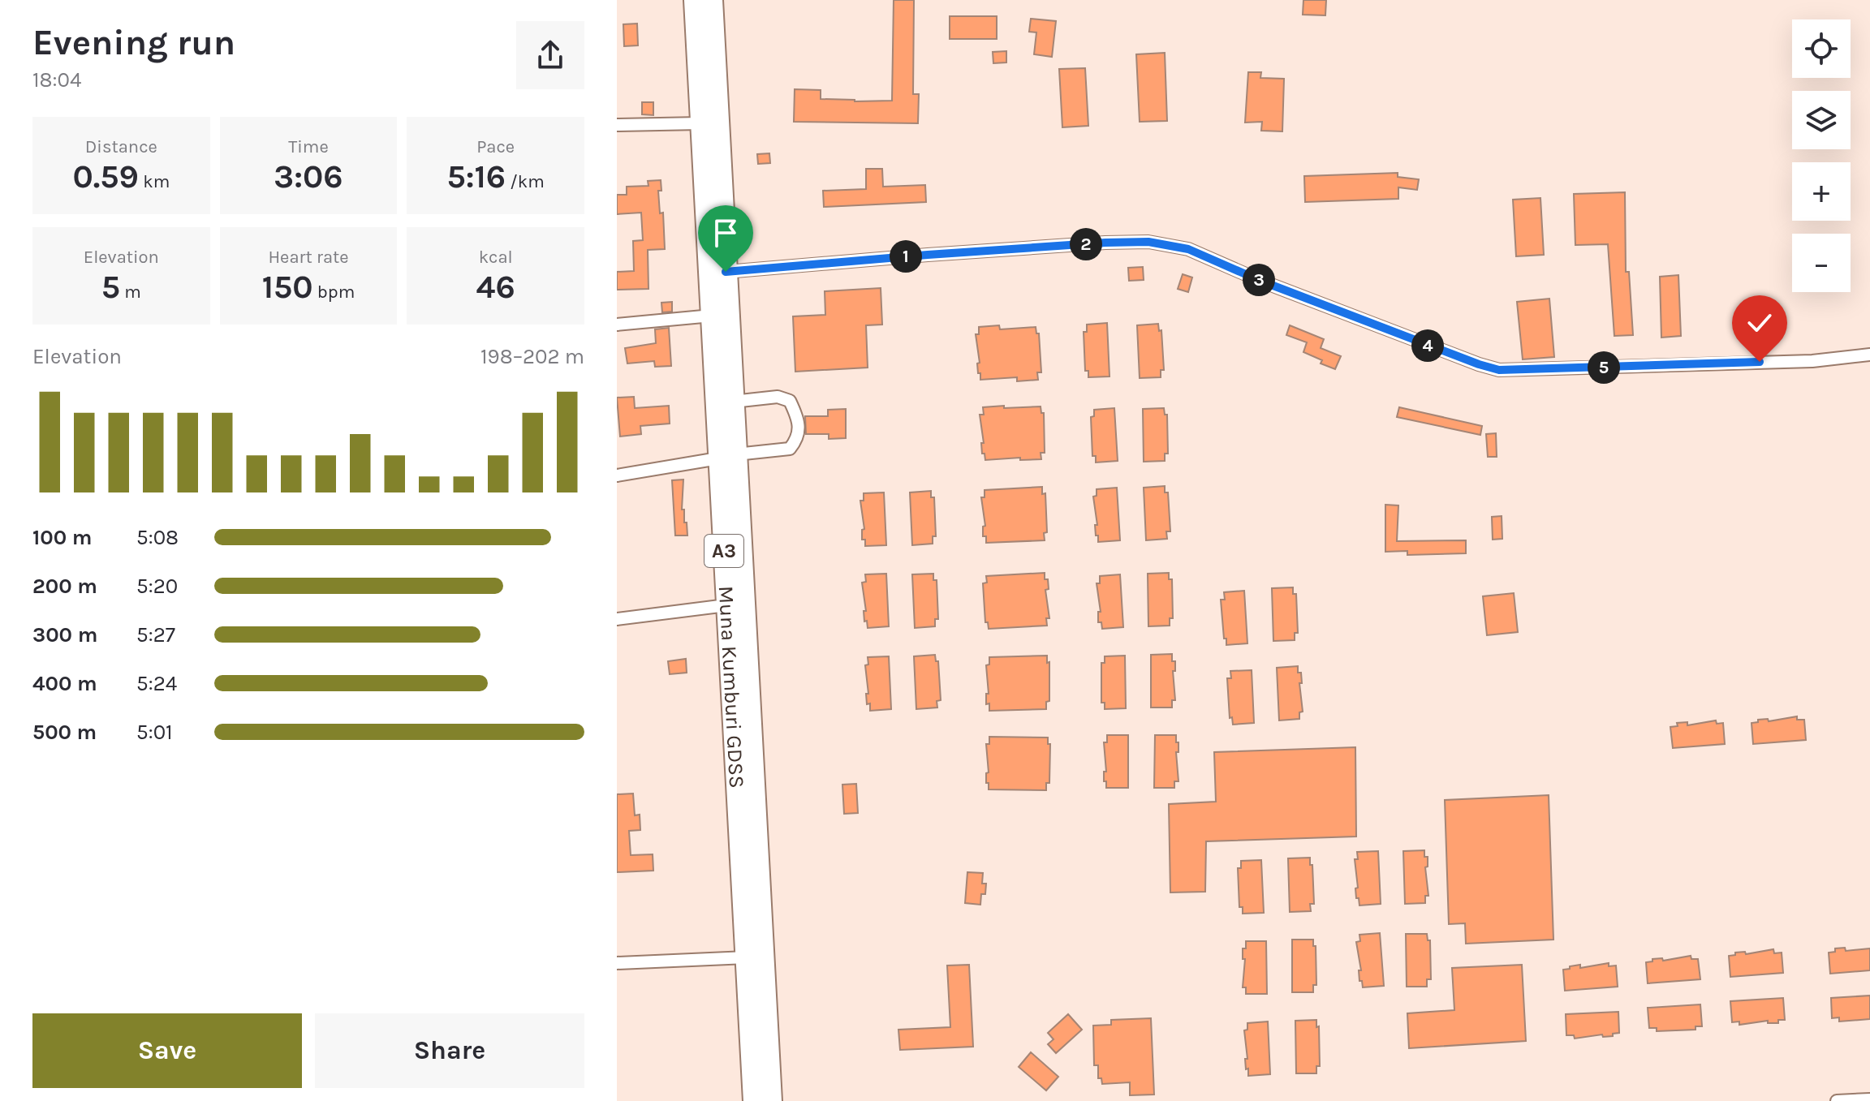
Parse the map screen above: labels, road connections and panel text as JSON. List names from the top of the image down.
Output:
{
  "streets": {
    "highway": ["A3", "Muna Kumburi GDSS"]
  },
  "page": {
    "heading": ["Evening run", "18:04"],
    "map_buttons": ["+", "−"],
    "stats": [
      ["Distance", "0.59 km"],
      ["Time", "3:06"],
      ["Pace", "5:16 /km"],
      ["Elevation", "5 m"],
      ["Heart rate", "150 bpm"],
      ["kcal", "46"]
    ],
    "pins": [
      "2",
      "1",
      "3",
      "4",
      "5"
    ],
    "chart": ["Elevation", "198–202 m"],
    "list": [
      {
        "name": "100 m",
        "note": "5:08"
      },
      {
        "name": "200 m",
        "note": "5:20"
      },
      {
        "name": "300 m",
        "note": "5:27"
      },
      {
        "name": "400 m",
        "note": "5:24"
      },
      {
        "name": "500 m",
        "note": "5:01"
      }
    ],
    "buttons": ["Save", "Share"]
  }
}
